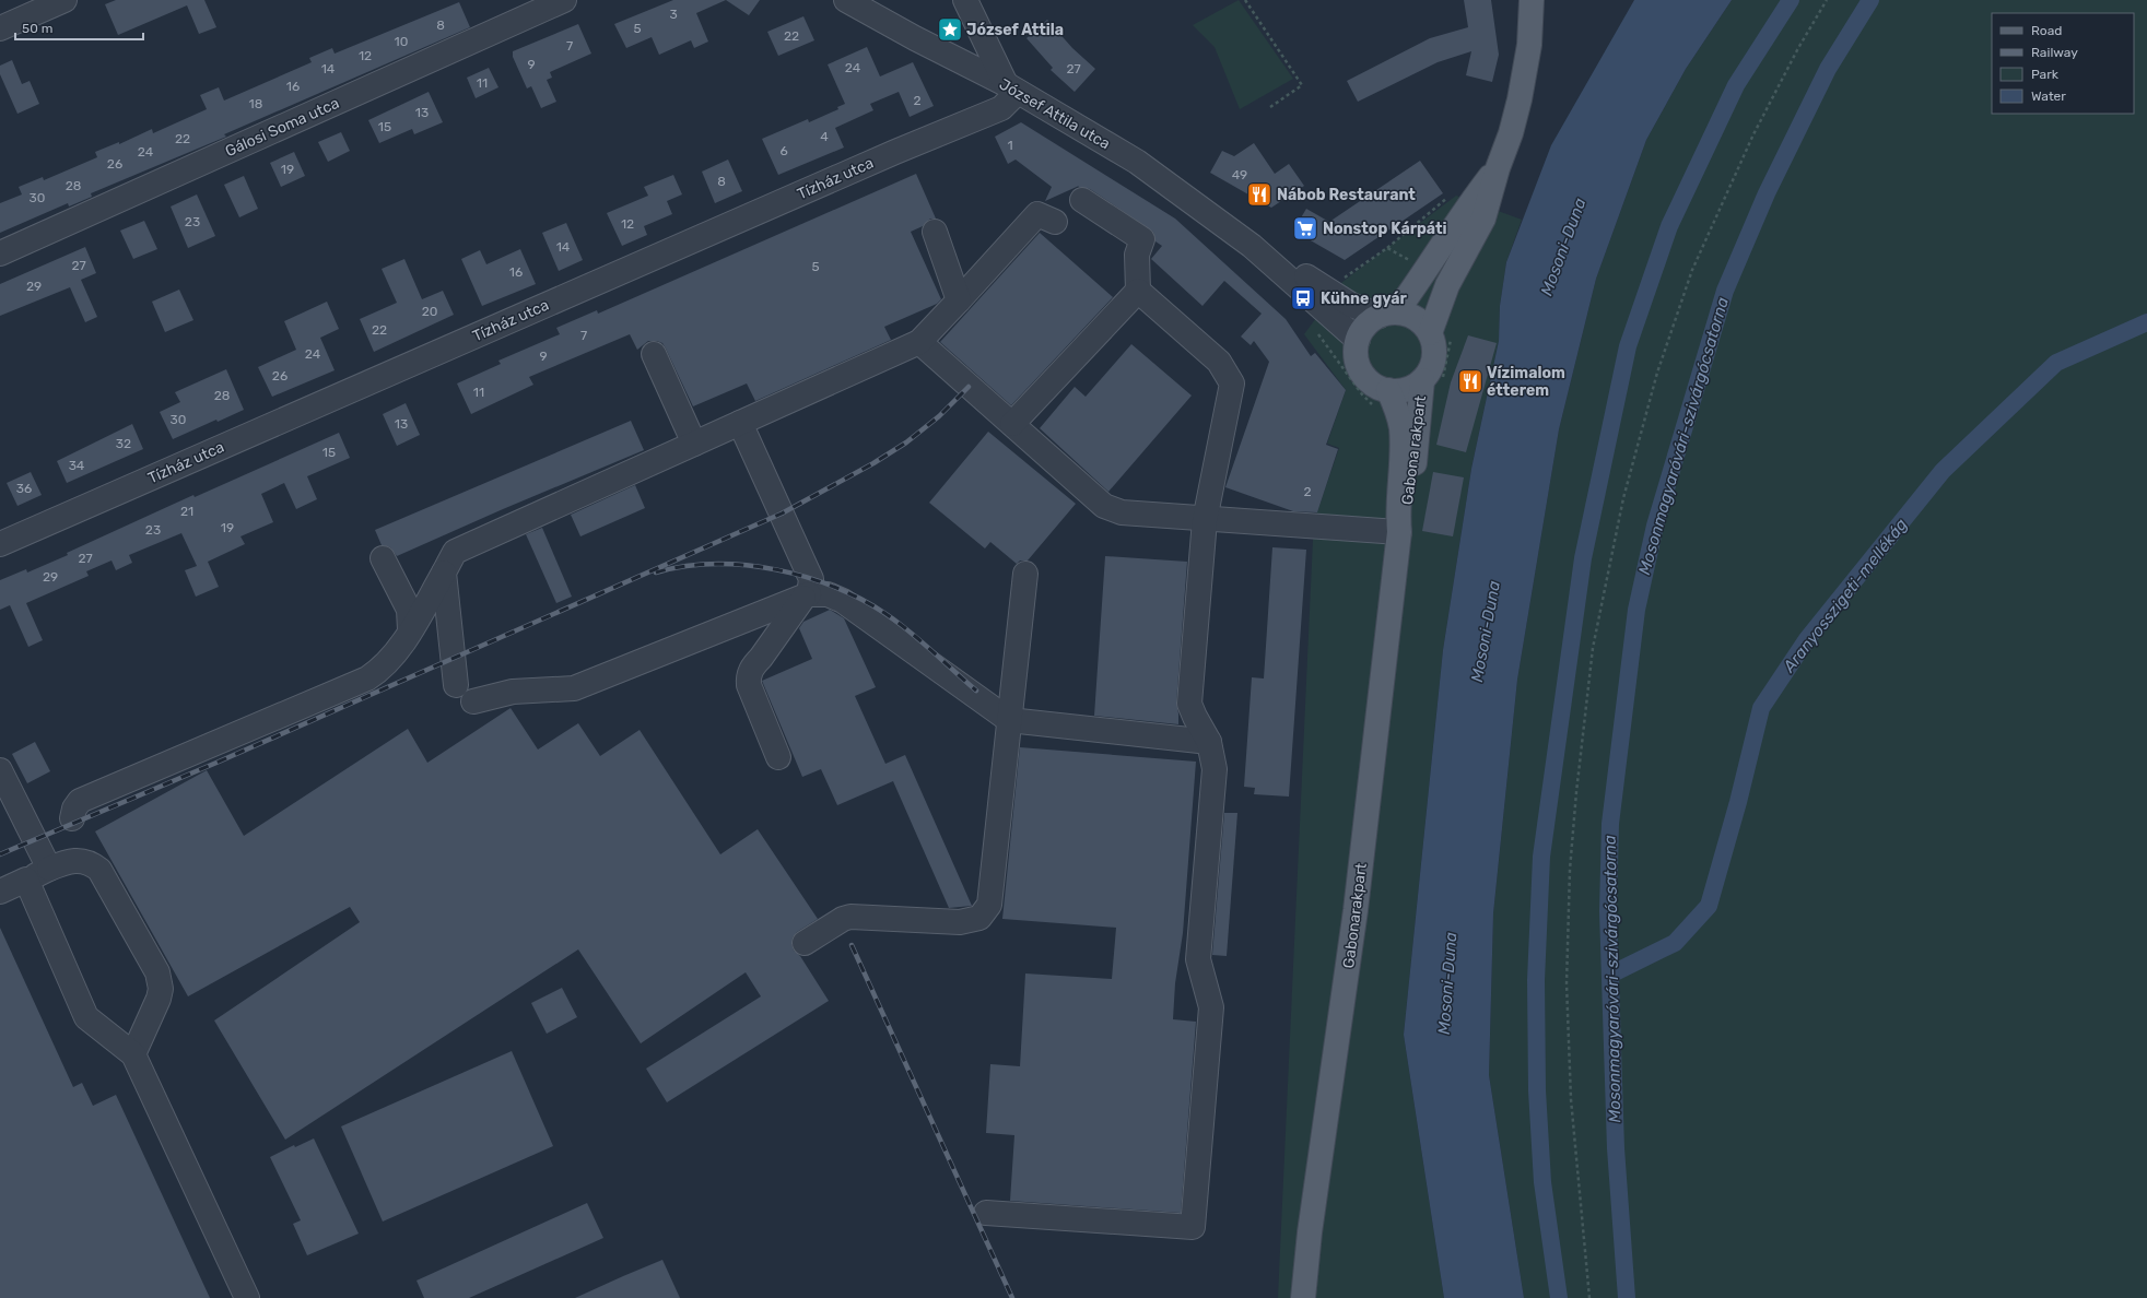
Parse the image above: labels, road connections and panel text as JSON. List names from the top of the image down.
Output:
{
  "streets": {
    "main road": ["Gabona rakpart", "Gabonarakpart"],
    "street": ["József Attila utca", "Gálosi Soma utca", "Tízház utca"]
  },
  "crossings": [
    ["József Attila utca", "Tízház utca"],
    ["József Attila utca", "Gabona rakpart"],
    ["Gabona rakpart", "Gabonarakpart"]
  ],
  "water": ["Mosoni-Duna", "Mosonmagyaróvári-szivárgócsatorna", "Aranyosszigeti-mellékág"],
  "places": {
    "place": ["József Attila"],
    "restaurant": ["Nábob Restaurant", "Vízimalom étterem"],
    "supermarket": ["Nonstop Kárpáti"],
    "bus stop": ["Kühne gyár"]
  },
  "house_numbers": [
    "3",
    "8",
    "5",
    "22",
    "10",
    "7",
    "12",
    "9",
    "24",
    "14",
    "27",
    "11",
    "16",
    "2",
    "18",
    "13",
    "15",
    "4",
    "22",
    "1",
    "6",
    "24",
    "26",
    "19",
    "49",
    "8",
    "28",
    "30",
    "23",
    "12",
    "14",
    "27",
    "5",
    "16",
    "29",
    "20",
    "22",
    "7",
    "24",
    "9",
    "26",
    "11",
    "28",
    "30",
    "13",
    "32",
    "15",
    "34",
    "36",
    "2",
    "21",
    "19",
    "23",
    "27",
    "29"
  ],
  "legend": [
    "Road",
    "Railway",
    "Park",
    "Water"
  ],
  "scale_bar": "50 m"
}
